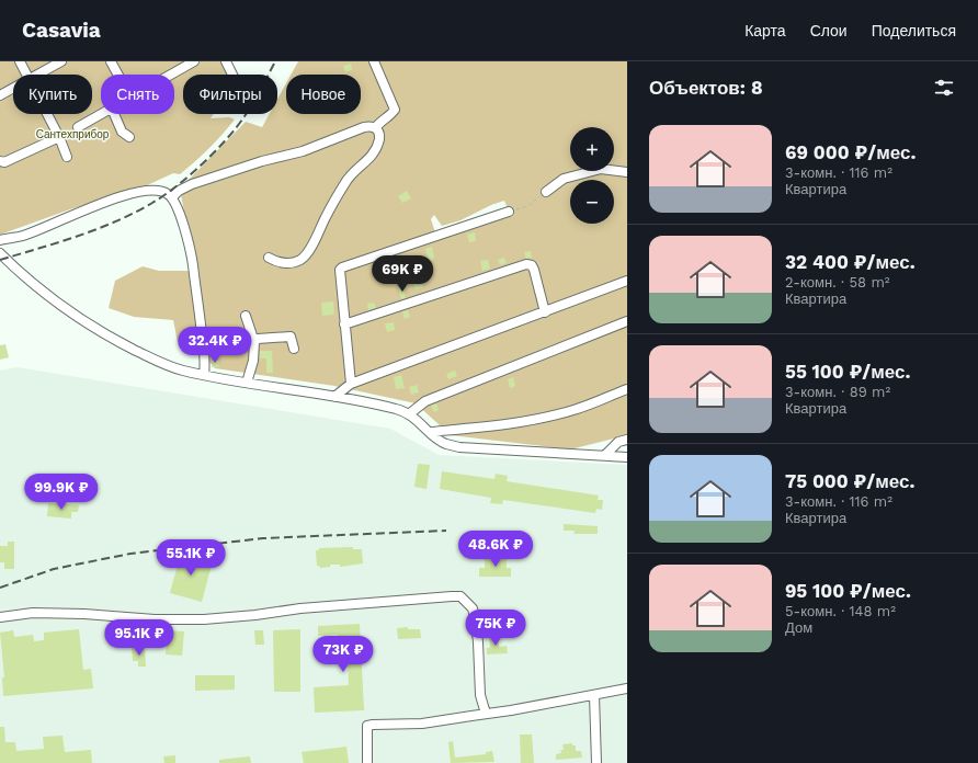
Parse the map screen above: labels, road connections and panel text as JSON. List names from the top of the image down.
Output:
{
  "parks": ["Сантехприбор"],
  "page": {
    "header": "Casavia",
    "nav": ["Карта", "Слои", "Поделиться"],
    "heading": "Объектов: 8",
    "chip": [
      "Купить",
      "Снять",
      "Фильтры",
      "Новое"
    ],
    "list": [
      {
        "name": "69 000 ₽/мес.",
        "note": "3-комн. · 116 m² · Квартира"
      },
      {
        "name": "32 400 ₽/мес.",
        "note": "2-комн. · 58 m² · Квартира"
      },
      {
        "name": "55 100 ₽/мес.",
        "note": "3-комн. · 89 m² · Квартира"
      },
      {
        "name": "75 000 ₽/мес.",
        "note": "3-комн. · 116 m² · Квартира"
      },
      {
        "name": "95 100 ₽/мес.",
        "note": "5-комн. · 148 m² · Дом"
      }
    ],
    "map_buttons": ["+", "−"],
    "price": [
      "69K ₽",
      "32.4K ₽",
      "99.9K ₽",
      "48.6K ₽",
      "55.1K ₽",
      "75K ₽",
      "95.1K ₽",
      "73K ₽"
    ]
  }
}
